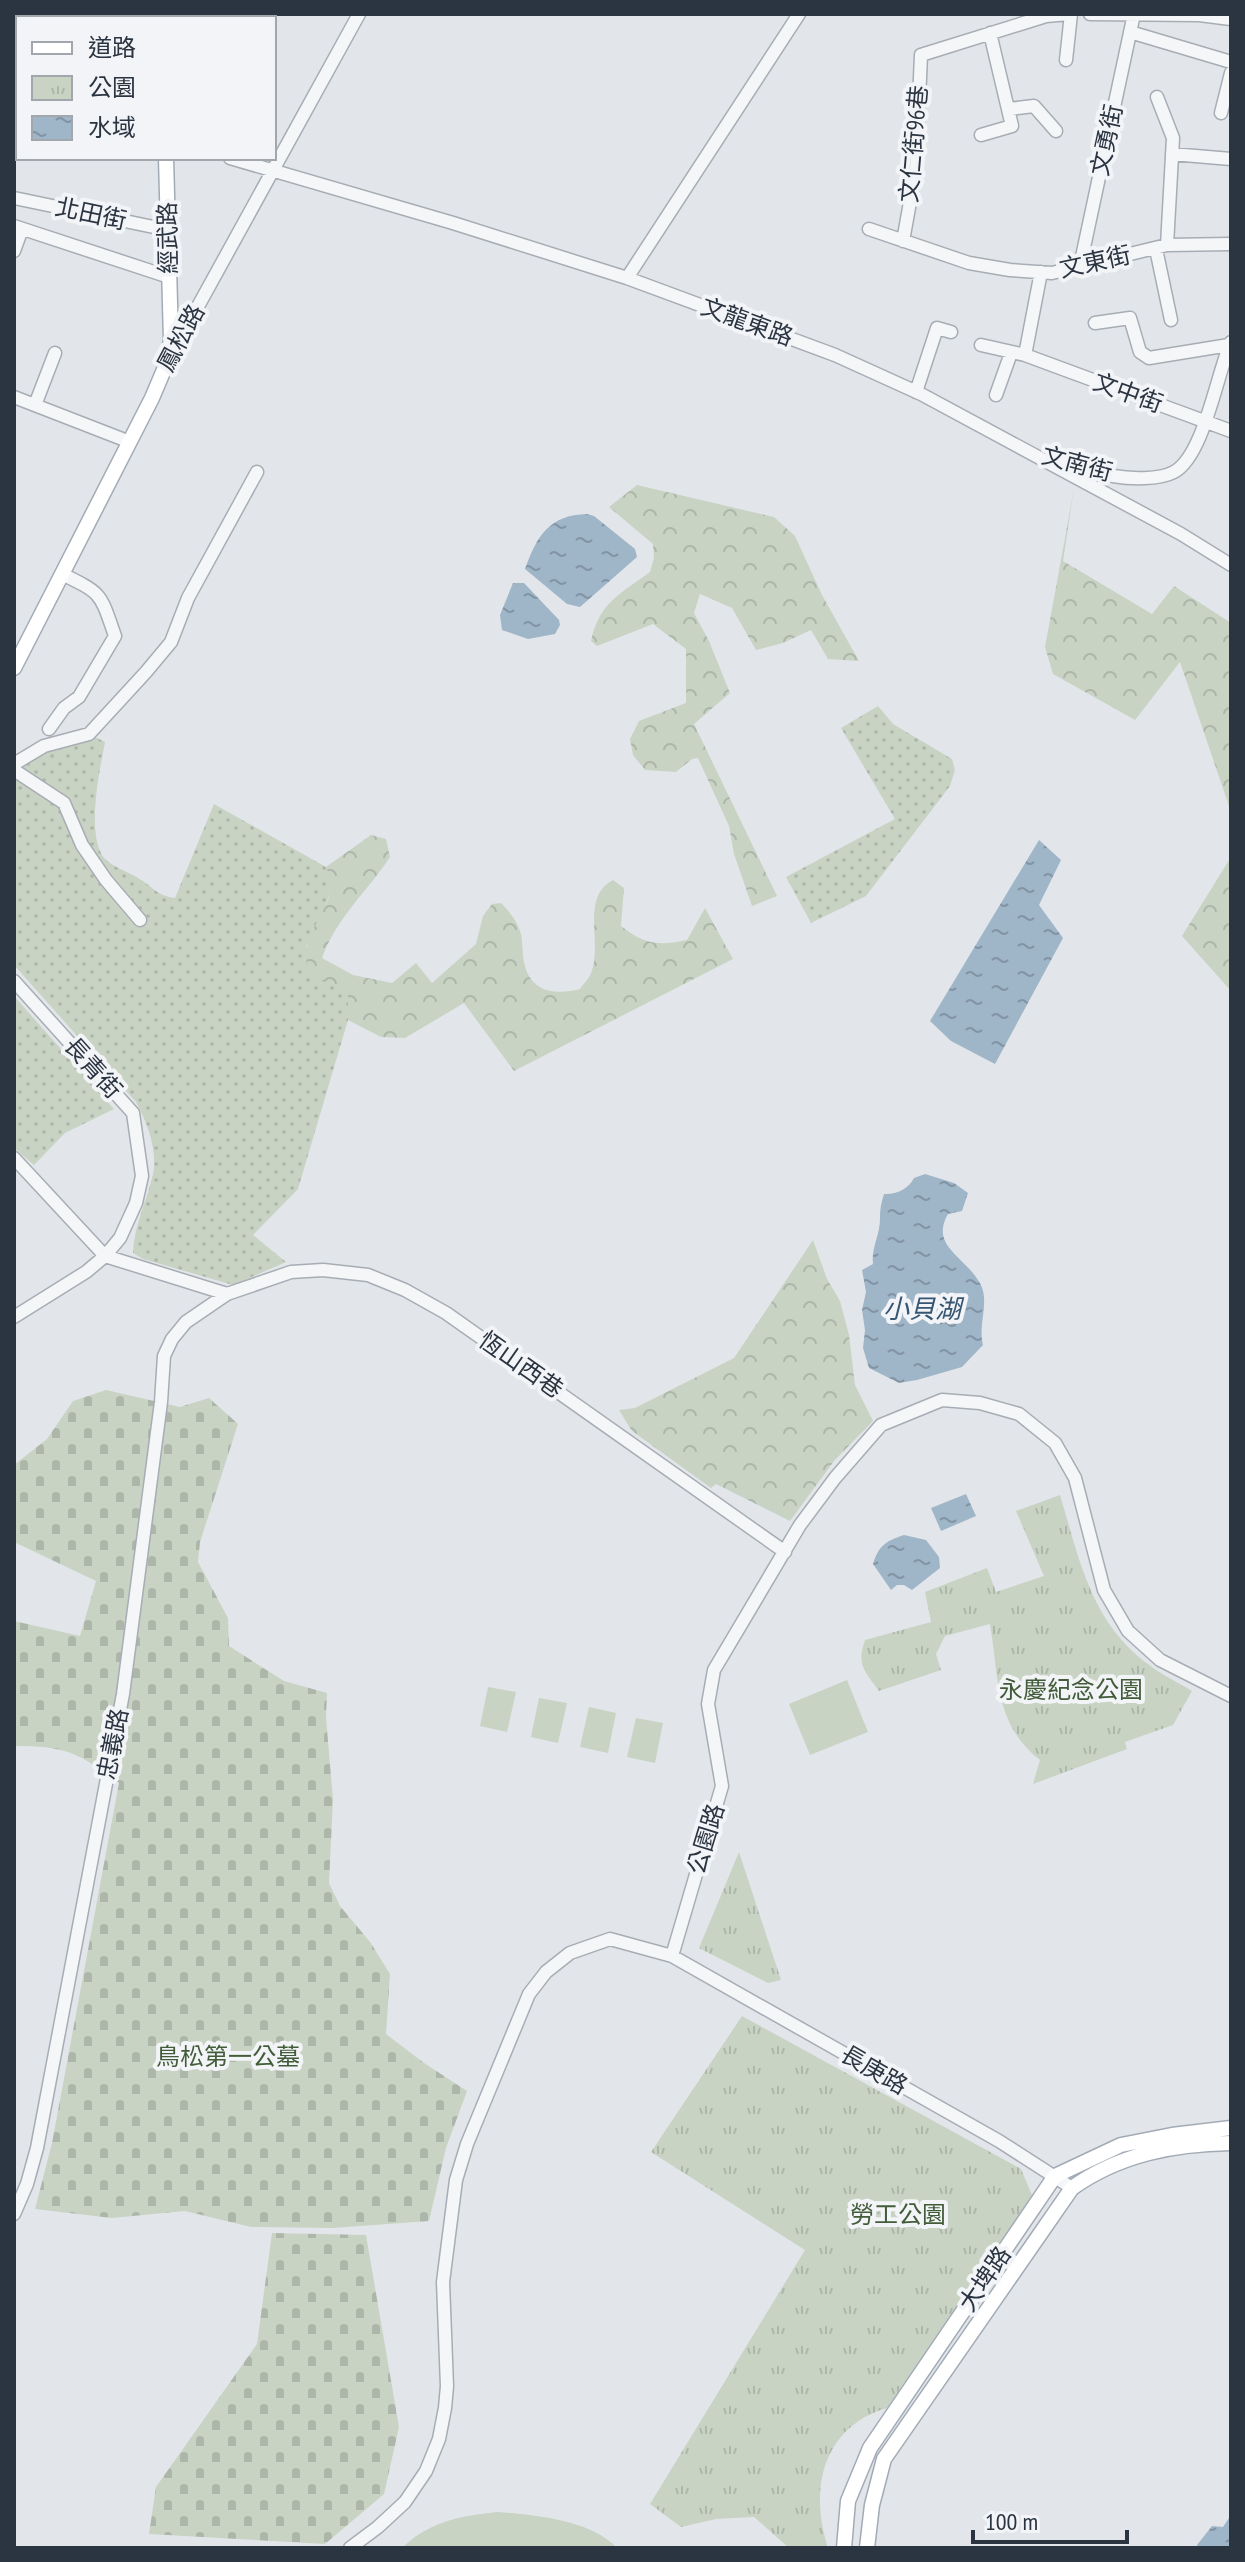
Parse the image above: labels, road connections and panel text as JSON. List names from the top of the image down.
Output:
{
  "streets": {
    "main road": ["經武路", "鳳松路", "大埤路"],
    "street": [
      "文勇街",
      "文仁街96巷",
      "北田街",
      "文東街",
      "文龍東路",
      "文中街",
      "文南街",
      "長青街",
      "恆山西巷",
      "忠義路",
      "公園路",
      "長庚路"
    ]
  },
  "crossings": [
    ["文勇街", "文東街"],
    ["文仁街96巷", "文東街"],
    ["北田街", "經武路"],
    ["經武路", "鳳松路"],
    ["文龍東路", "鳳松路"],
    ["文龍東路", "文南街"],
    ["文中街", "文南街"],
    ["恆山西巷", "忠義路"],
    ["恆山西巷", "公園路"],
    ["公園路", "長庚路"],
    ["長庚路", "大埤路"]
  ],
  "water": ["小貝湖"],
  "parks": ["永慶紀念公園", "鳥松第一公墓", "勞工公園"],
  "legend": ["道路", "公園", "水域"],
  "scale_bar": "100 m"
}
